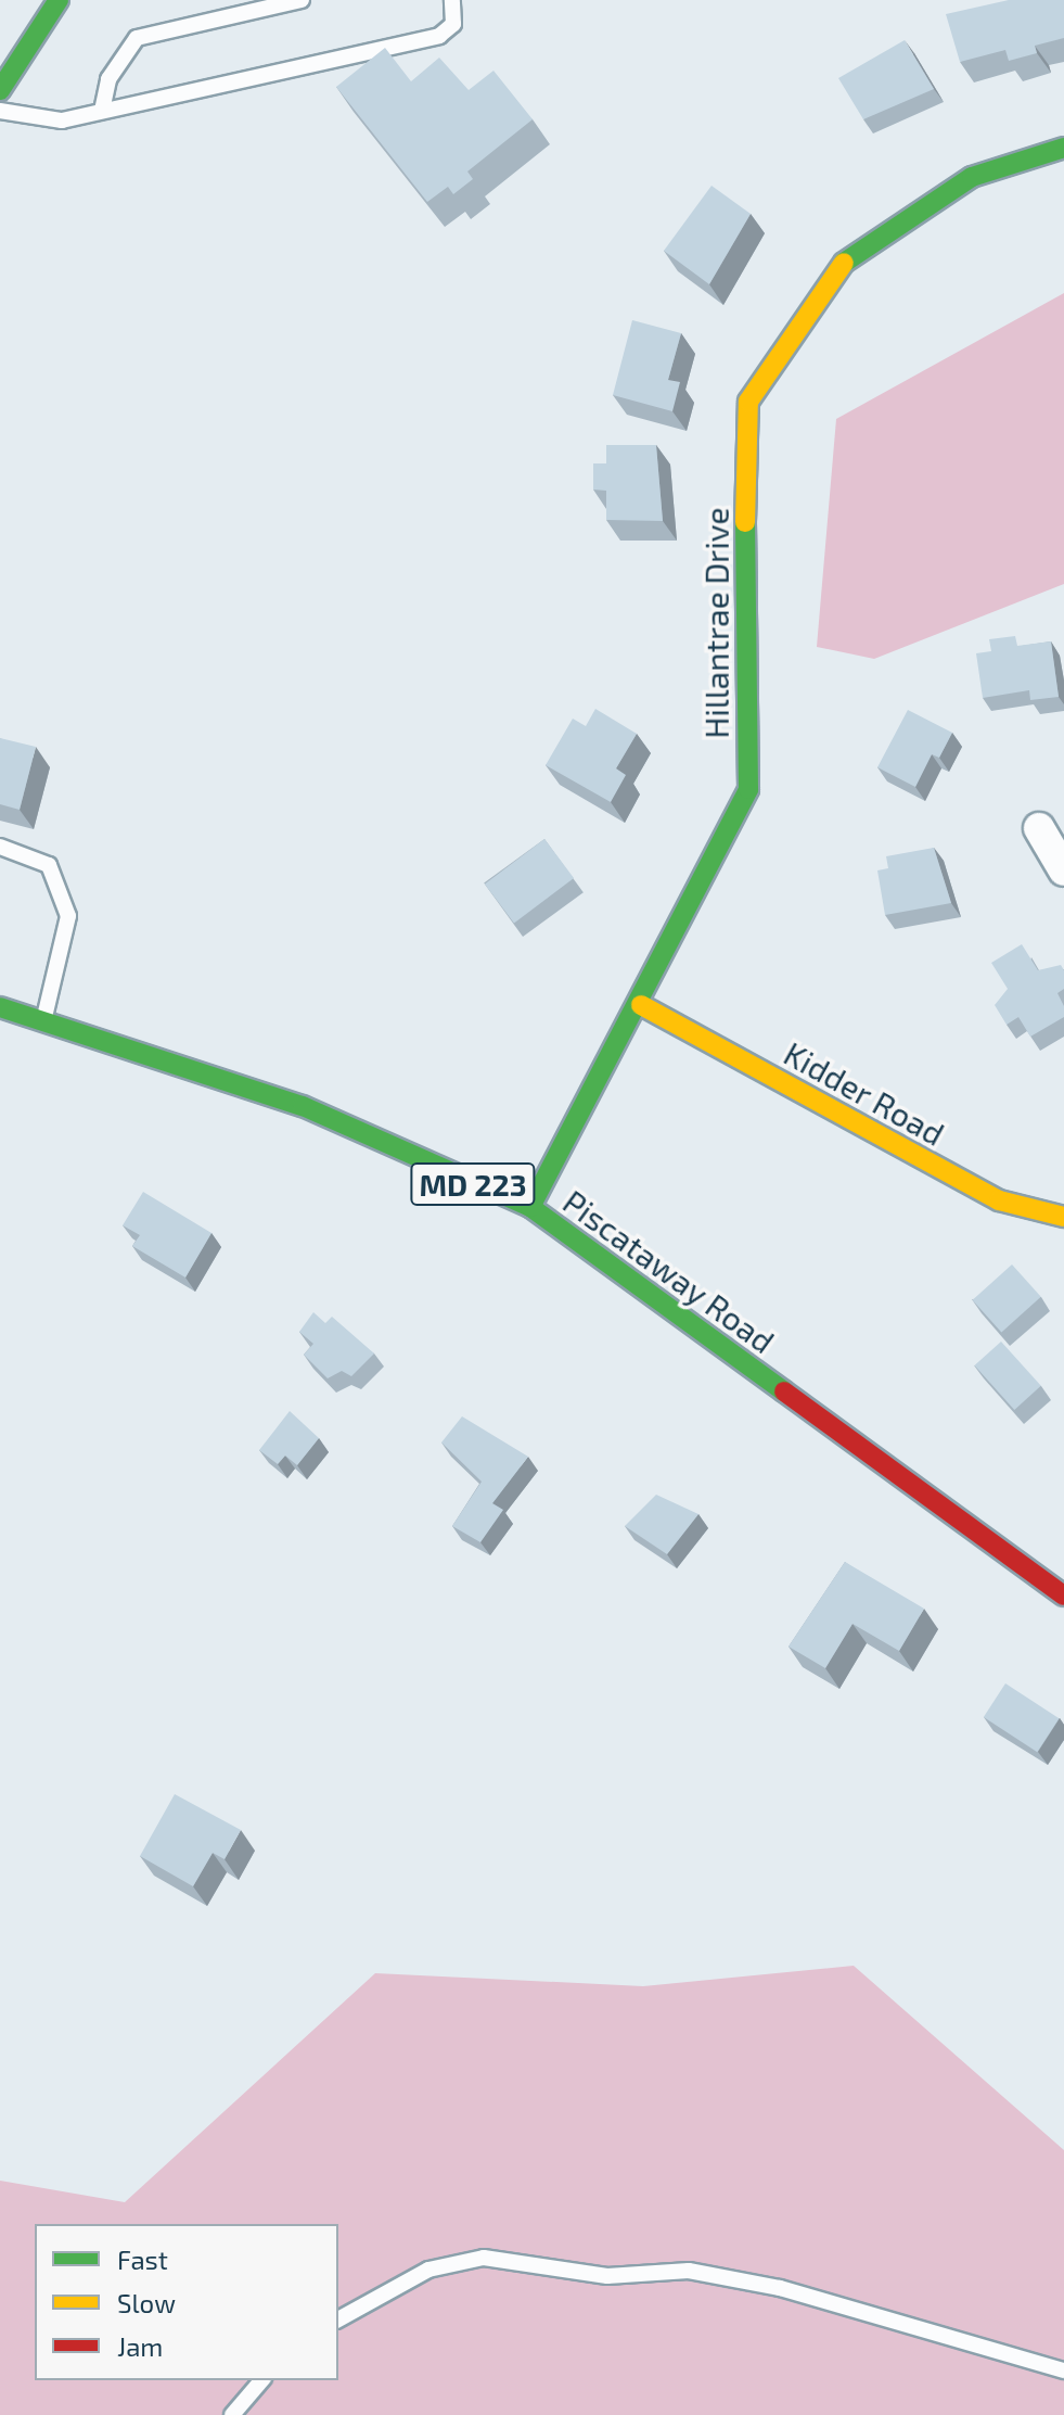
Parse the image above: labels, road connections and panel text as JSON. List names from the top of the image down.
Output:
{
  "streets": {
    "street": [
      "Hillantrae Drive",
      "Kidder Road",
      "MD 223",
      "Piscataway Road"
    ]
  },
  "crossings": [
    ["Hillantrae Drive", "Kidder Road"],
    ["Hillantrae Drive", "Piscataway Road"]
  ],
  "legend": ["Fast", "Slow", "Jam"]
}
